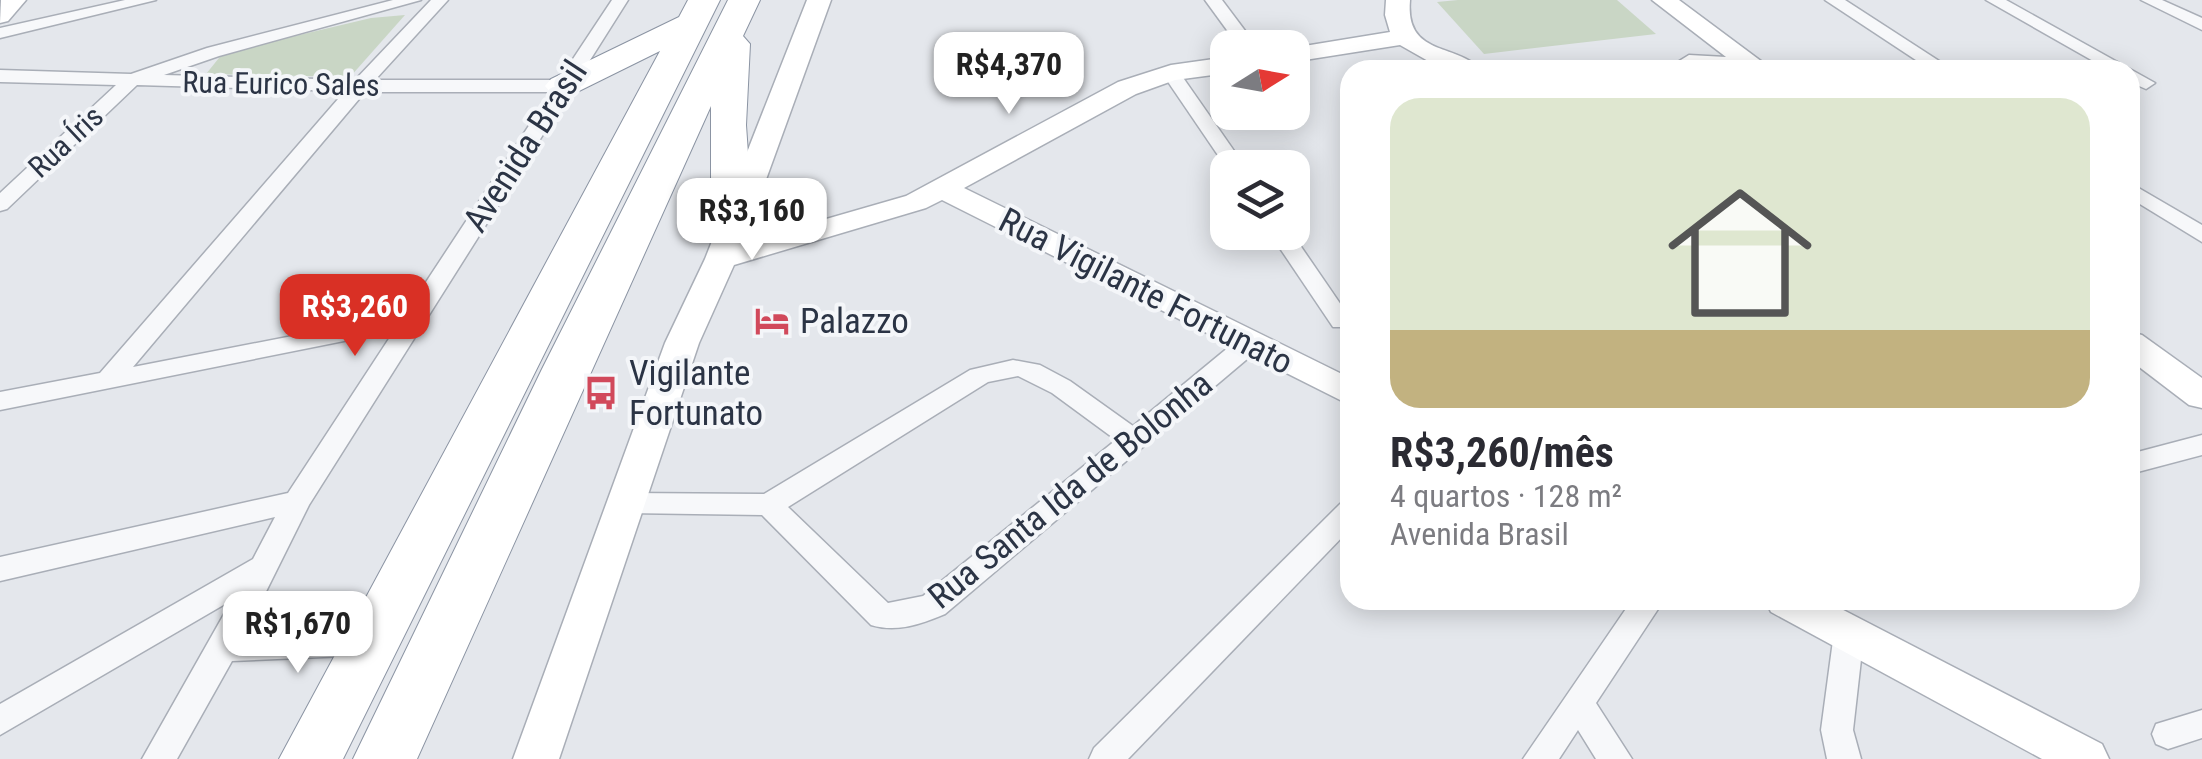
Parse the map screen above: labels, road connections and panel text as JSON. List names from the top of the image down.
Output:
{
  "streets": {
    "street": [
      "Rua Eurico Sales",
      "Rua Íris",
      "Avenida Brasil",
      "Rua Vigilante Fortunato",
      "Rua Santa Ida de Bolonha"
    ]
  },
  "crossings": [
    ["Rua Eurico Sales", "Rua Íris"],
    ["Rua Eurico Sales", "Avenida Brasil"],
    ["Rua Vigilante Fortunato", "Rua Santa Ida de Bolonha"]
  ],
  "places": {
    "hotel": ["Palazzo"],
    "bus stop": ["Vigilante Fortunato"]
  },
  "north": "right",
  "page": {
    "price": [
      "R$4,370",
      "R$3,160",
      "R$3,260",
      "R$1,670"
    ],
    "list": [
      {
        "name": "R$3,260/mês",
        "note": "4 quartos · 128 m² · Avenida Brasil"
      }
    ]
  }
}
